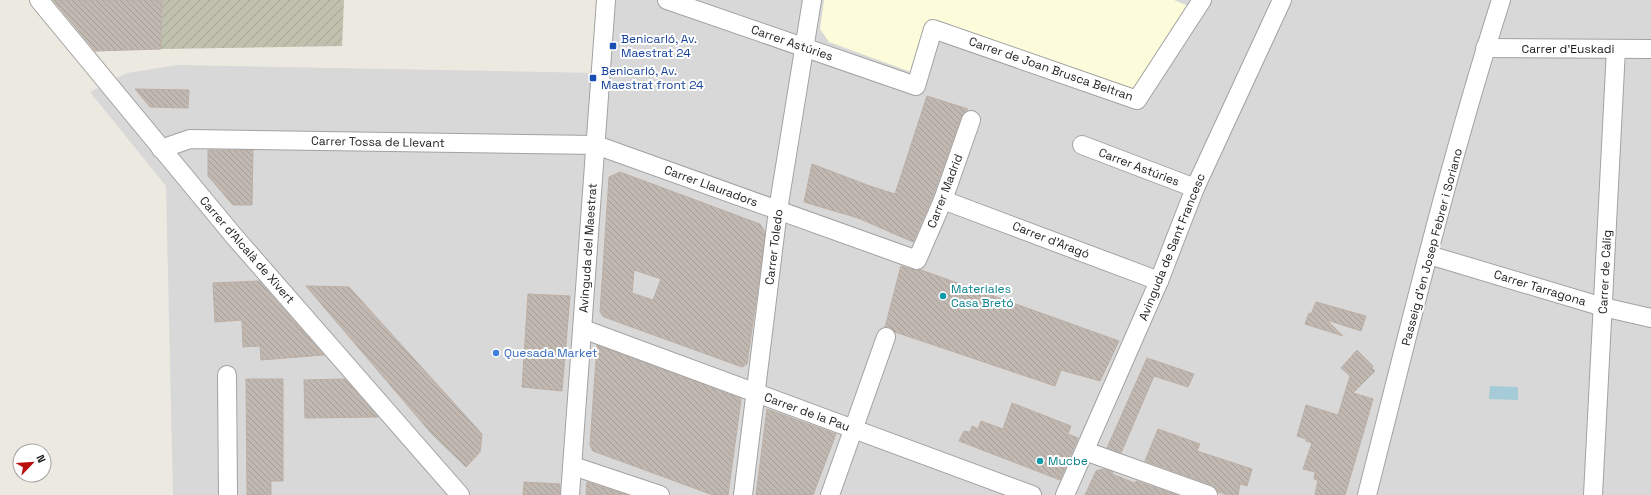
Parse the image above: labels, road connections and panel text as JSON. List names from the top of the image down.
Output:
{
  "streets": {
    "street": [
      "Carrer Astúries",
      "Carrer d'Euskadi",
      "Carrer de Joan Brusca Beltran",
      "Carrer Tossa de Llevant",
      "Carrer Llauradors",
      "Carrer Madrid",
      "Carrer d'Aragó",
      "Carrer Toledo",
      "Avinguda de Sant Francesc",
      "Passeig d'en Josep Febrer i Soriano",
      "Avinguda del Maestrat",
      "Carrer d'Alcalà de Xivert",
      "Carrer de Càlig",
      "Carrer Tarragona",
      "Carrer de la Pau"
    ]
  },
  "crossings": [
    ["Carrer Astúries", "Carrer de Joan Brusca Beltran"],
    ["Carrer Astúries", "Carrer Toledo"],
    ["Carrer Astúries", "Avinguda de Sant Francesc"],
    ["Carrer d'Euskadi", "Passeig d'en Josep Febrer i Soriano"],
    ["Carrer d'Euskadi", "Carrer de Càlig"],
    ["Carrer Tossa de Llevant", "Carrer Llauradors"],
    ["Carrer Tossa de Llevant", "Avinguda del Maestrat"],
    ["Carrer Tossa de Llevant", "Carrer d'Alcalà de Xivert"],
    ["Carrer Llauradors", "Carrer Madrid"],
    ["Carrer Llauradors", "Carrer Toledo"],
    ["Carrer Llauradors", "Avinguda del Maestrat"],
    ["Carrer Madrid", "Carrer d'Aragó"],
    ["Carrer d'Aragó", "Avinguda de Sant Francesc"],
    ["Carrer Toledo", "Carrer de la Pau"],
    ["Passeig d'en Josep Febrer i Soriano", "Carrer Tarragona"],
    ["Avinguda del Maestrat", "Carrer de la Pau"],
    ["Carrer de Càlig", "Carrer Tarragona"]
  ],
  "places": {
    "transit": ["Benicarló, Av. Maestrat 24", "Benicarló, Av. Maestrat front 24"],
    "other": ["Materiales Casa Bretó", "Quesada Market", "Mucbe"]
  },
  "north": "top right"
}
